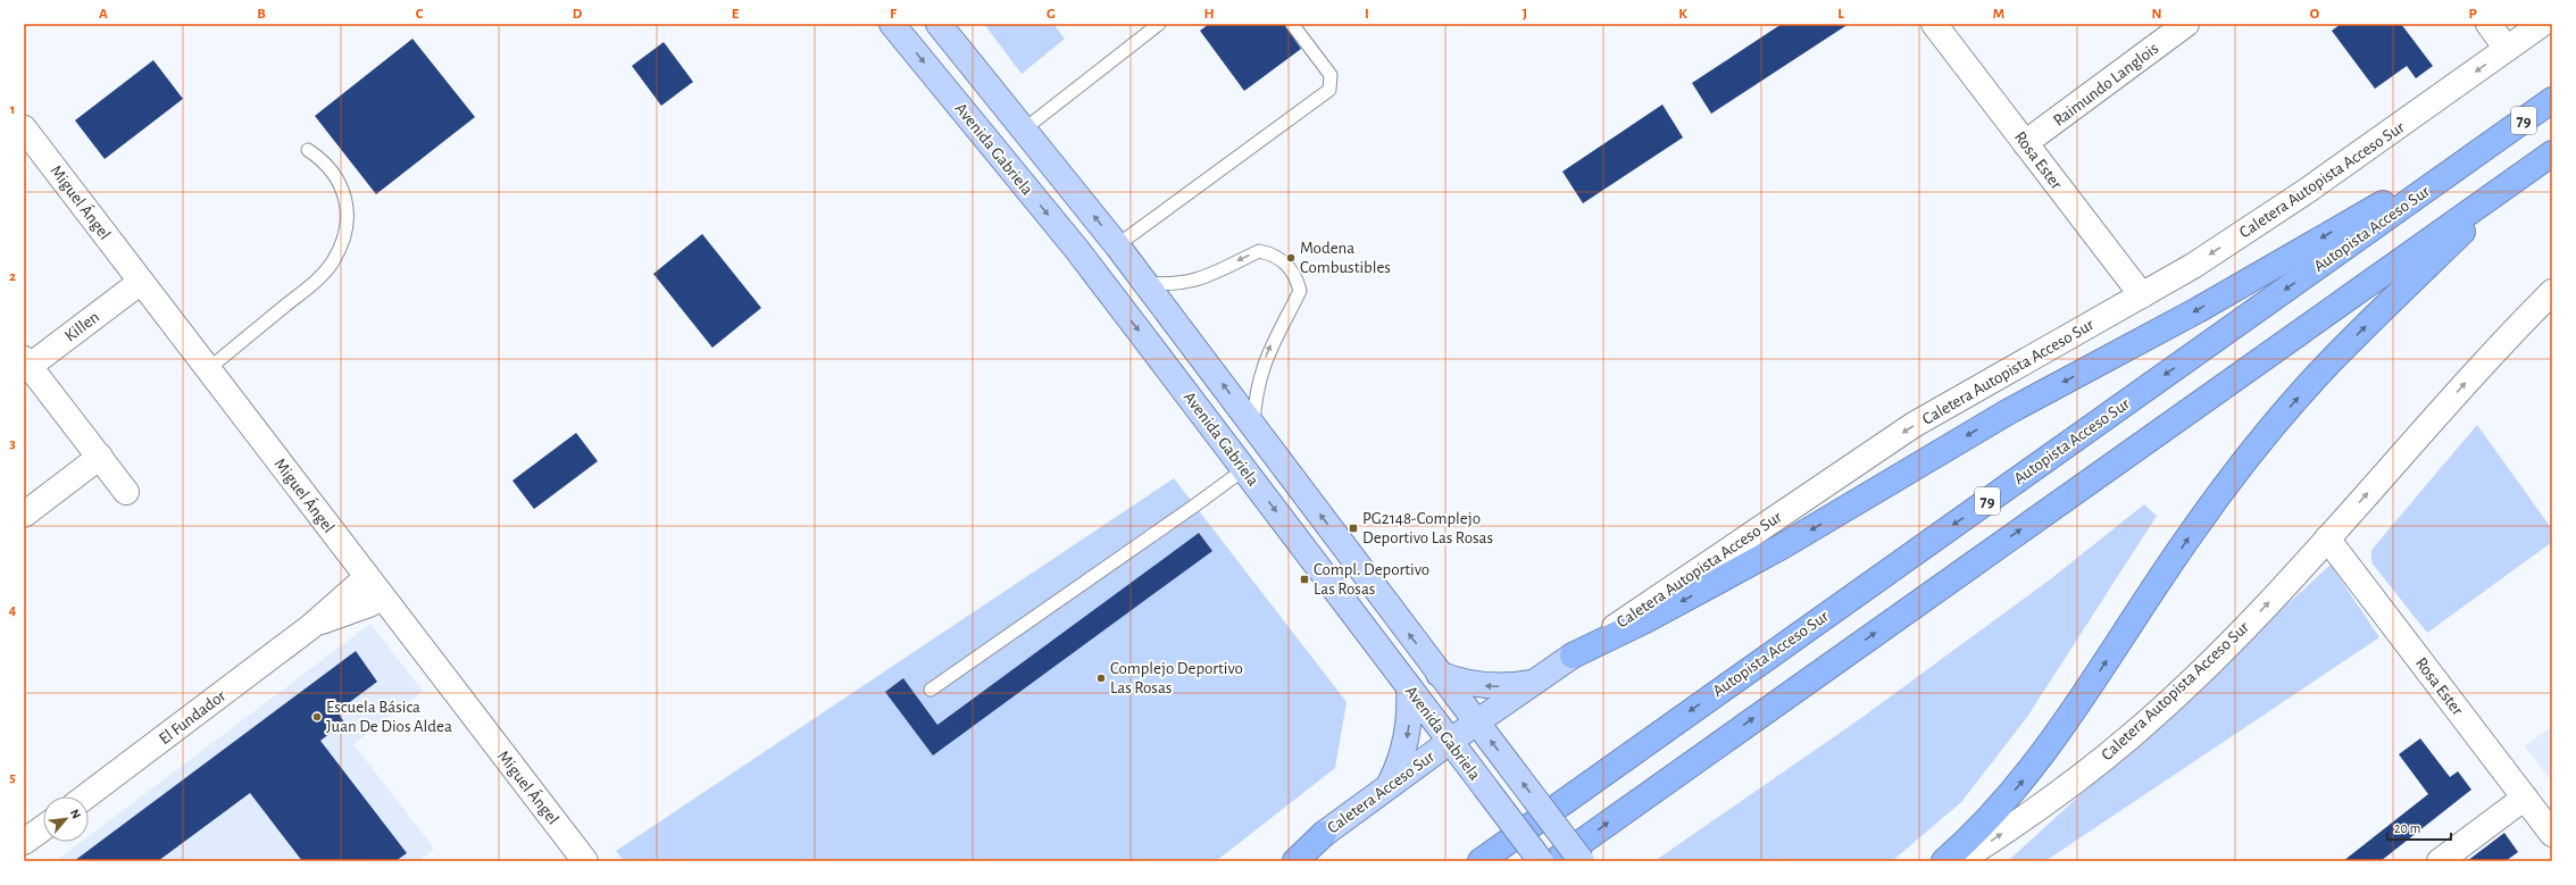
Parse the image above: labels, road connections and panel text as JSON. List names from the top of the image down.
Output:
{
  "streets": {
    "highway": ["79", "Autopista Acceso Sur"],
    "main road": ["Avenida Gabriela", "Caletera Autopista Acceso Sur", "Caletera Acceso Sur"],
    "street": [
      "Raimundo Langlois",
      "Rosa Ester",
      "Miguel Ángel",
      "Killen",
      "El Fundador"
    ]
  },
  "crossings": [
    ["Raimundo Langlois", "Rosa Ester"],
    ["Avenida Gabriela", "Caletera Autopista Acceso Sur"],
    ["Avenida Gabriela", "Caletera Acceso Sur"],
    ["Rosa Ester", "Caletera Autopista Acceso Sur"],
    ["Caletera Autopista Acceso Sur", "Caletera Acceso Sur"],
    ["Miguel Ángel", "Killen"],
    ["Miguel Ángel", "El Fundador"]
  ],
  "places": {
    "other": ["Modena Combustibles", "Complejo Deportivo Las Rosas", "Escuela Básica Juan De Dios Aldea"],
    "transit": ["PG2148-Complejo Deportivo Las Rosas", "Compl. Deportivo Las Rosas"]
  },
  "scale_bar": "20 m",
  "north": "top right",
  "grid": {
    "columns": [
      "A",
      "B",
      "C",
      "D",
      "E",
      "F",
      "G",
      "H",
      "I",
      "J",
      "K",
      "L",
      "M",
      "N",
      "O",
      "P"
    ],
    "rows": [
      "1",
      "2",
      "3",
      "4",
      "5"
    ]
  }
}
